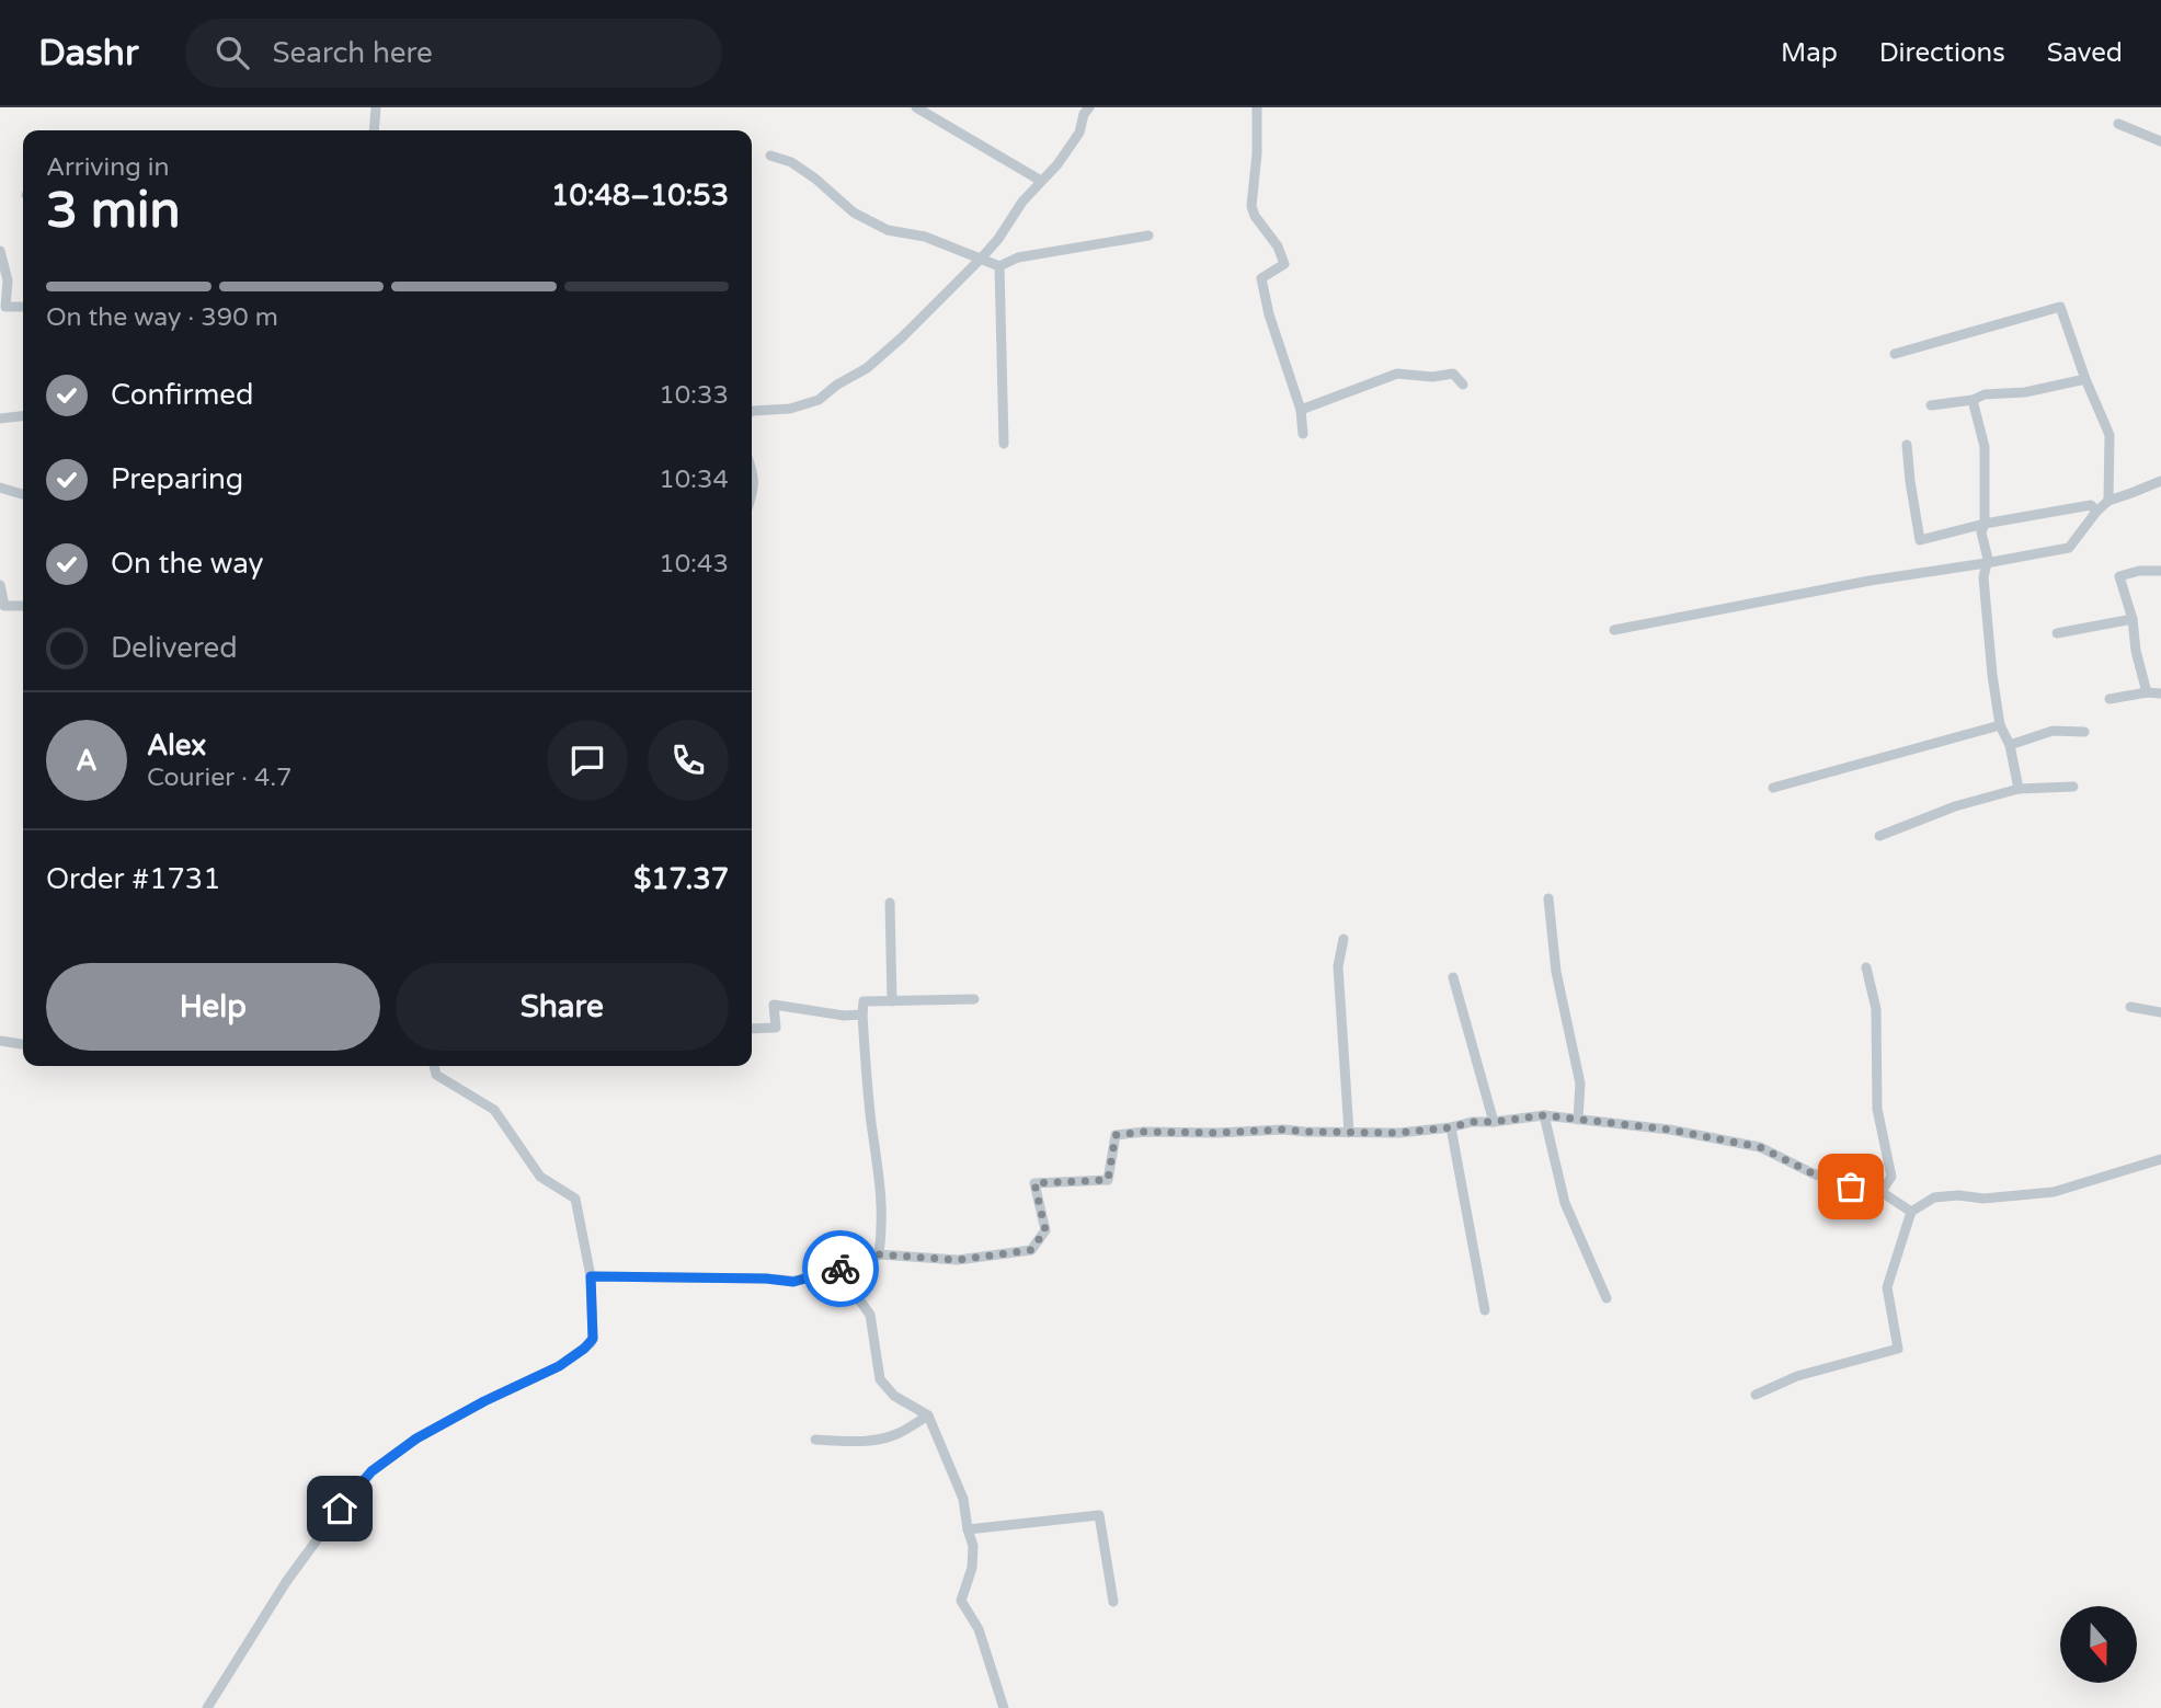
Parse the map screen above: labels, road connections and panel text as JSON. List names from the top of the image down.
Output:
{
  "north": "bottom",
  "page": {
    "header": "Dashr",
    "search": "Search here",
    "nav": ["Map", "Directions", "Saved"],
    "heading": ["3 min", "Arriving in", "10:48–10:53"],
    "panel": [
      "Alex",
      "Courier · 4.7",
      "Order #1731",
      "$17.37"
    ],
    "bar": "On the way · 390 m",
    "list": [
      ["Confirmed", "10:33"],
      ["Preparing", "10:34"],
      ["On the way", "10:43"],
      "Delivered"
    ],
    "round": "A",
    "buttons": ["Help", "Share"]
  }
}
